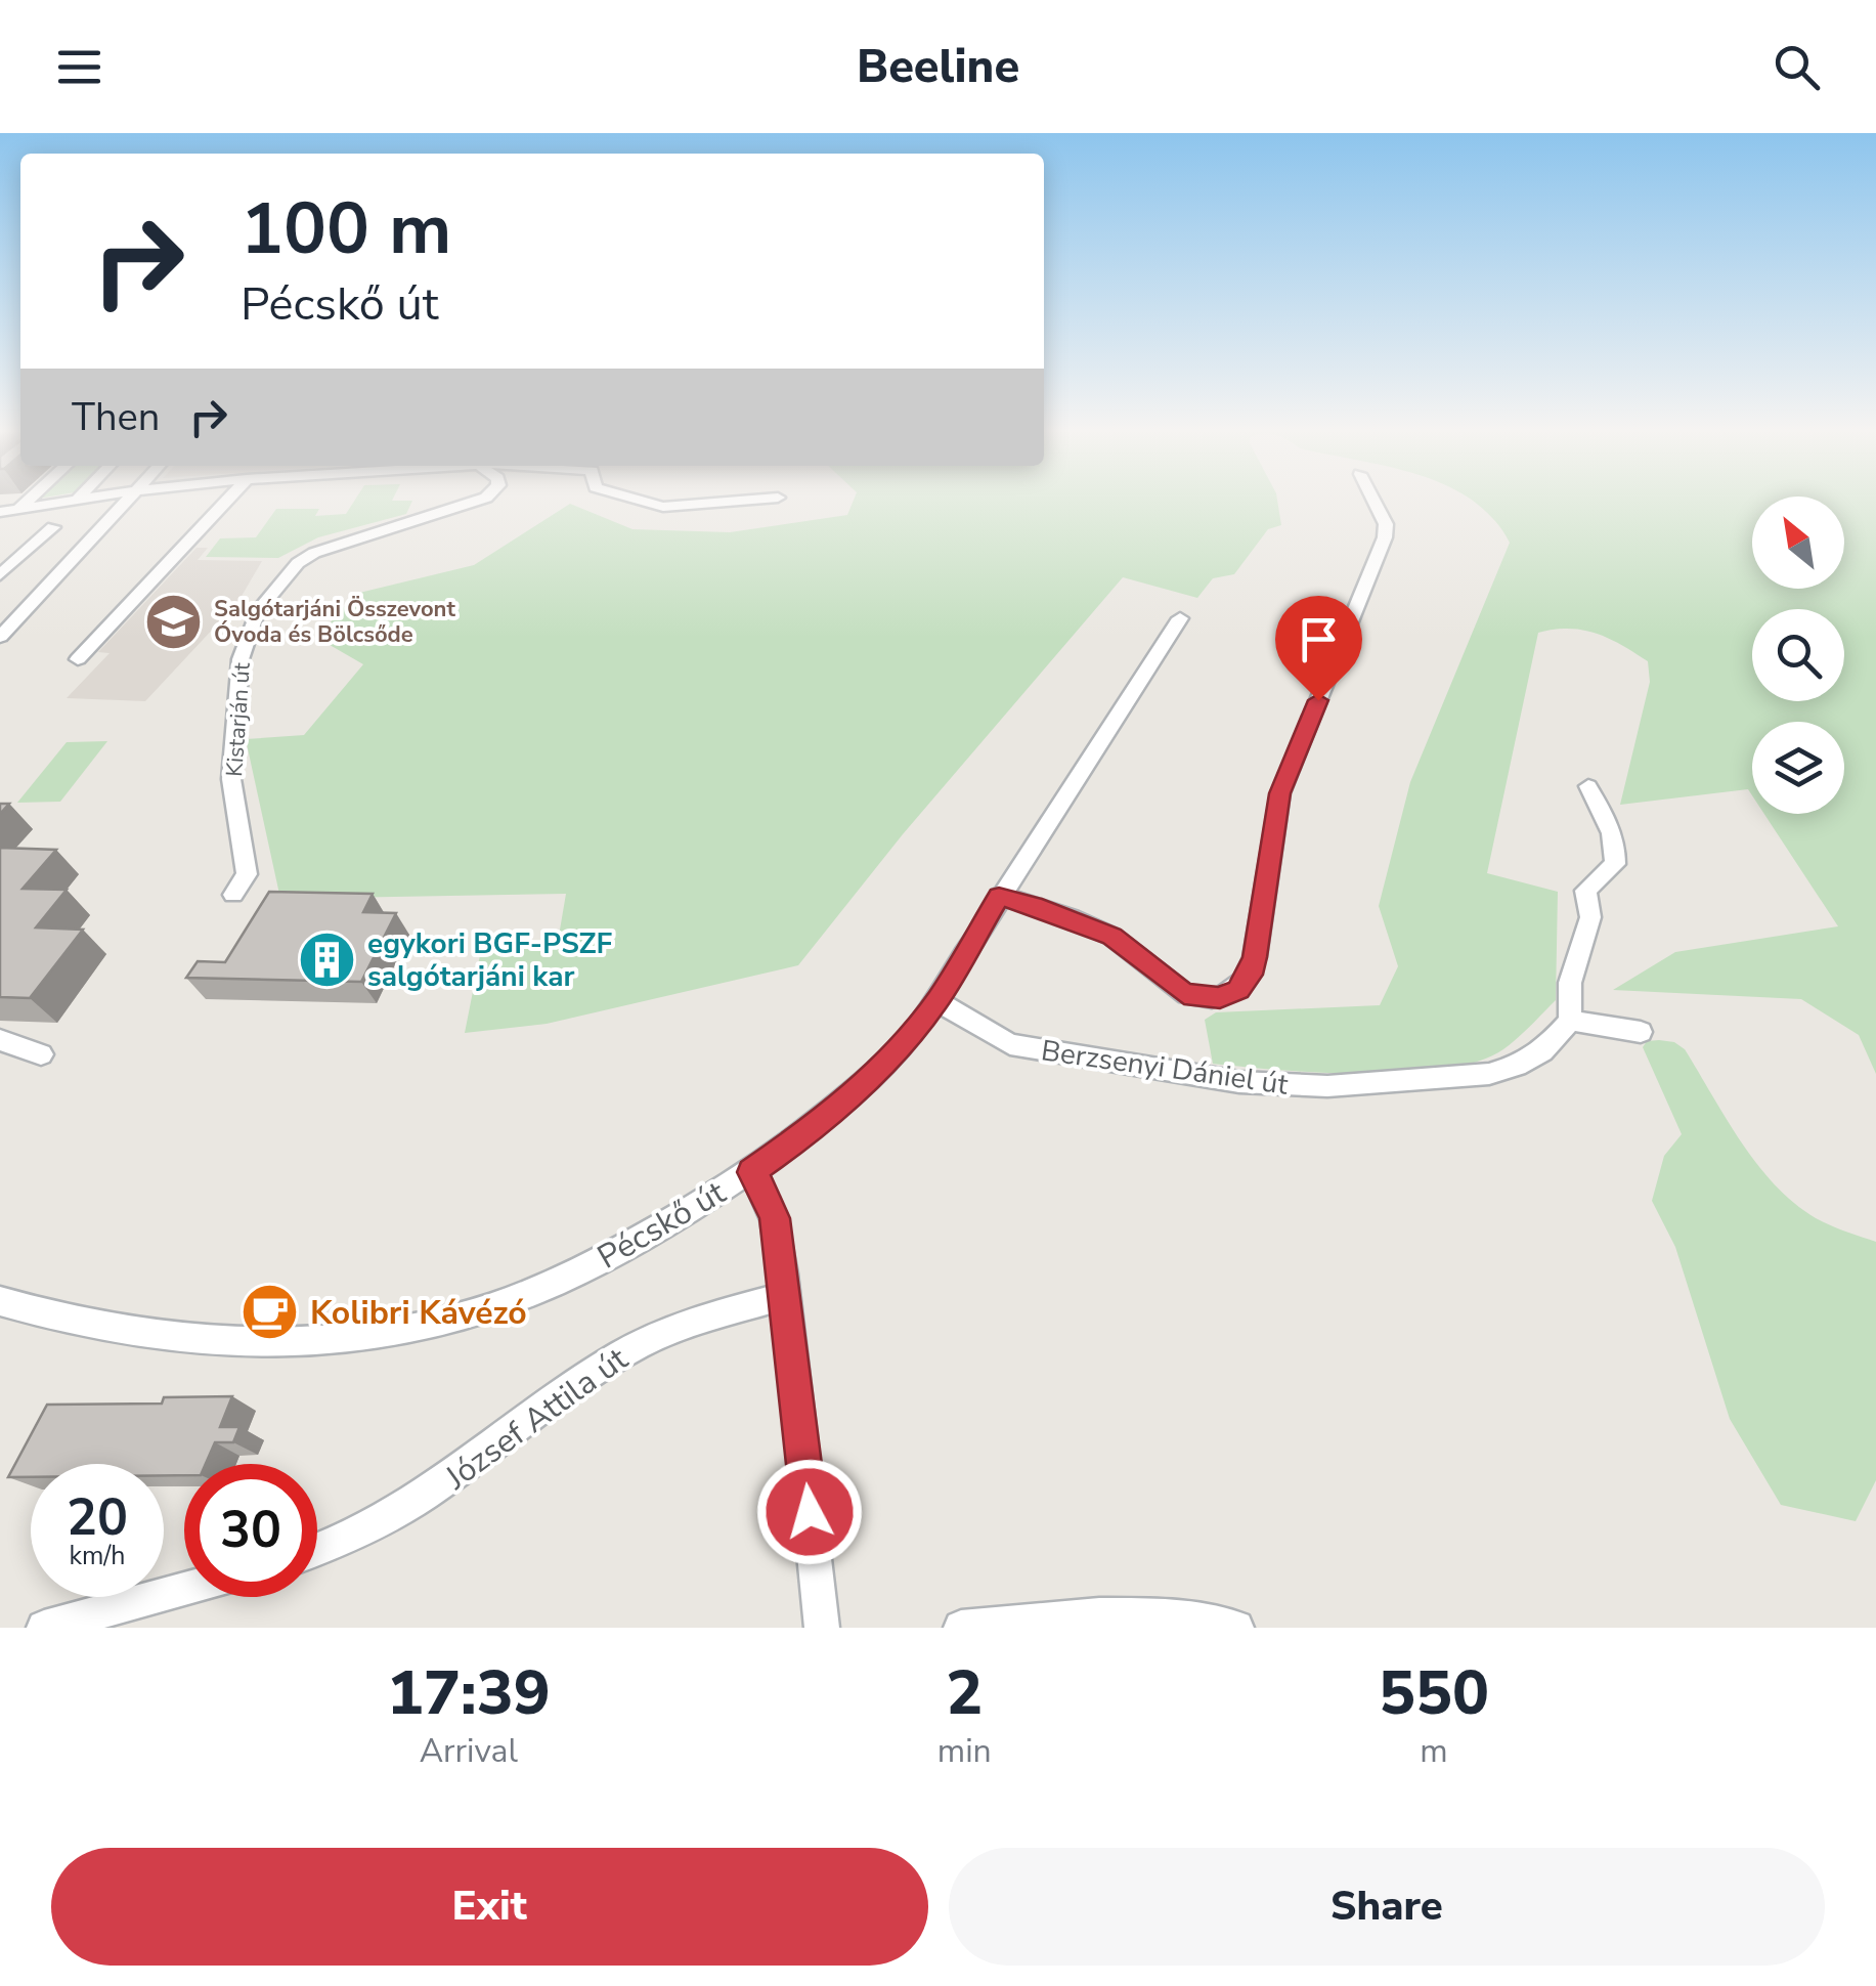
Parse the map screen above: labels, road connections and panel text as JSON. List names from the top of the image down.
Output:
{
  "streets": {
    "street": [
      "Kistarján út",
      "Berzsenyi Dániel út",
      "Pécskő út",
      "József Attila út"
    ]
  },
  "crossings": [
    ["Berzsenyi Dániel út", "Pécskő út"]
  ],
  "places": {
    "school or university": ["Salgótarjáni Összevont Óvoda és Bölcsőde"],
    "building": ["egykori BGF-PSZF salgótarjáni kar"],
    "cafe": ["Kolibri Kávézó"]
  },
  "north": "top left",
  "page": {
    "header": "Beeline",
    "turn": ["100 m", "Pécskő út"],
    "then": "Then",
    "speed": "20 km/h",
    "limit": "30",
    "eta": [
      "17:39",
      "Arrival",
      "2",
      "min",
      "550",
      "m"
    ],
    "buttons": ["Exit", "Share"]
  }
}
